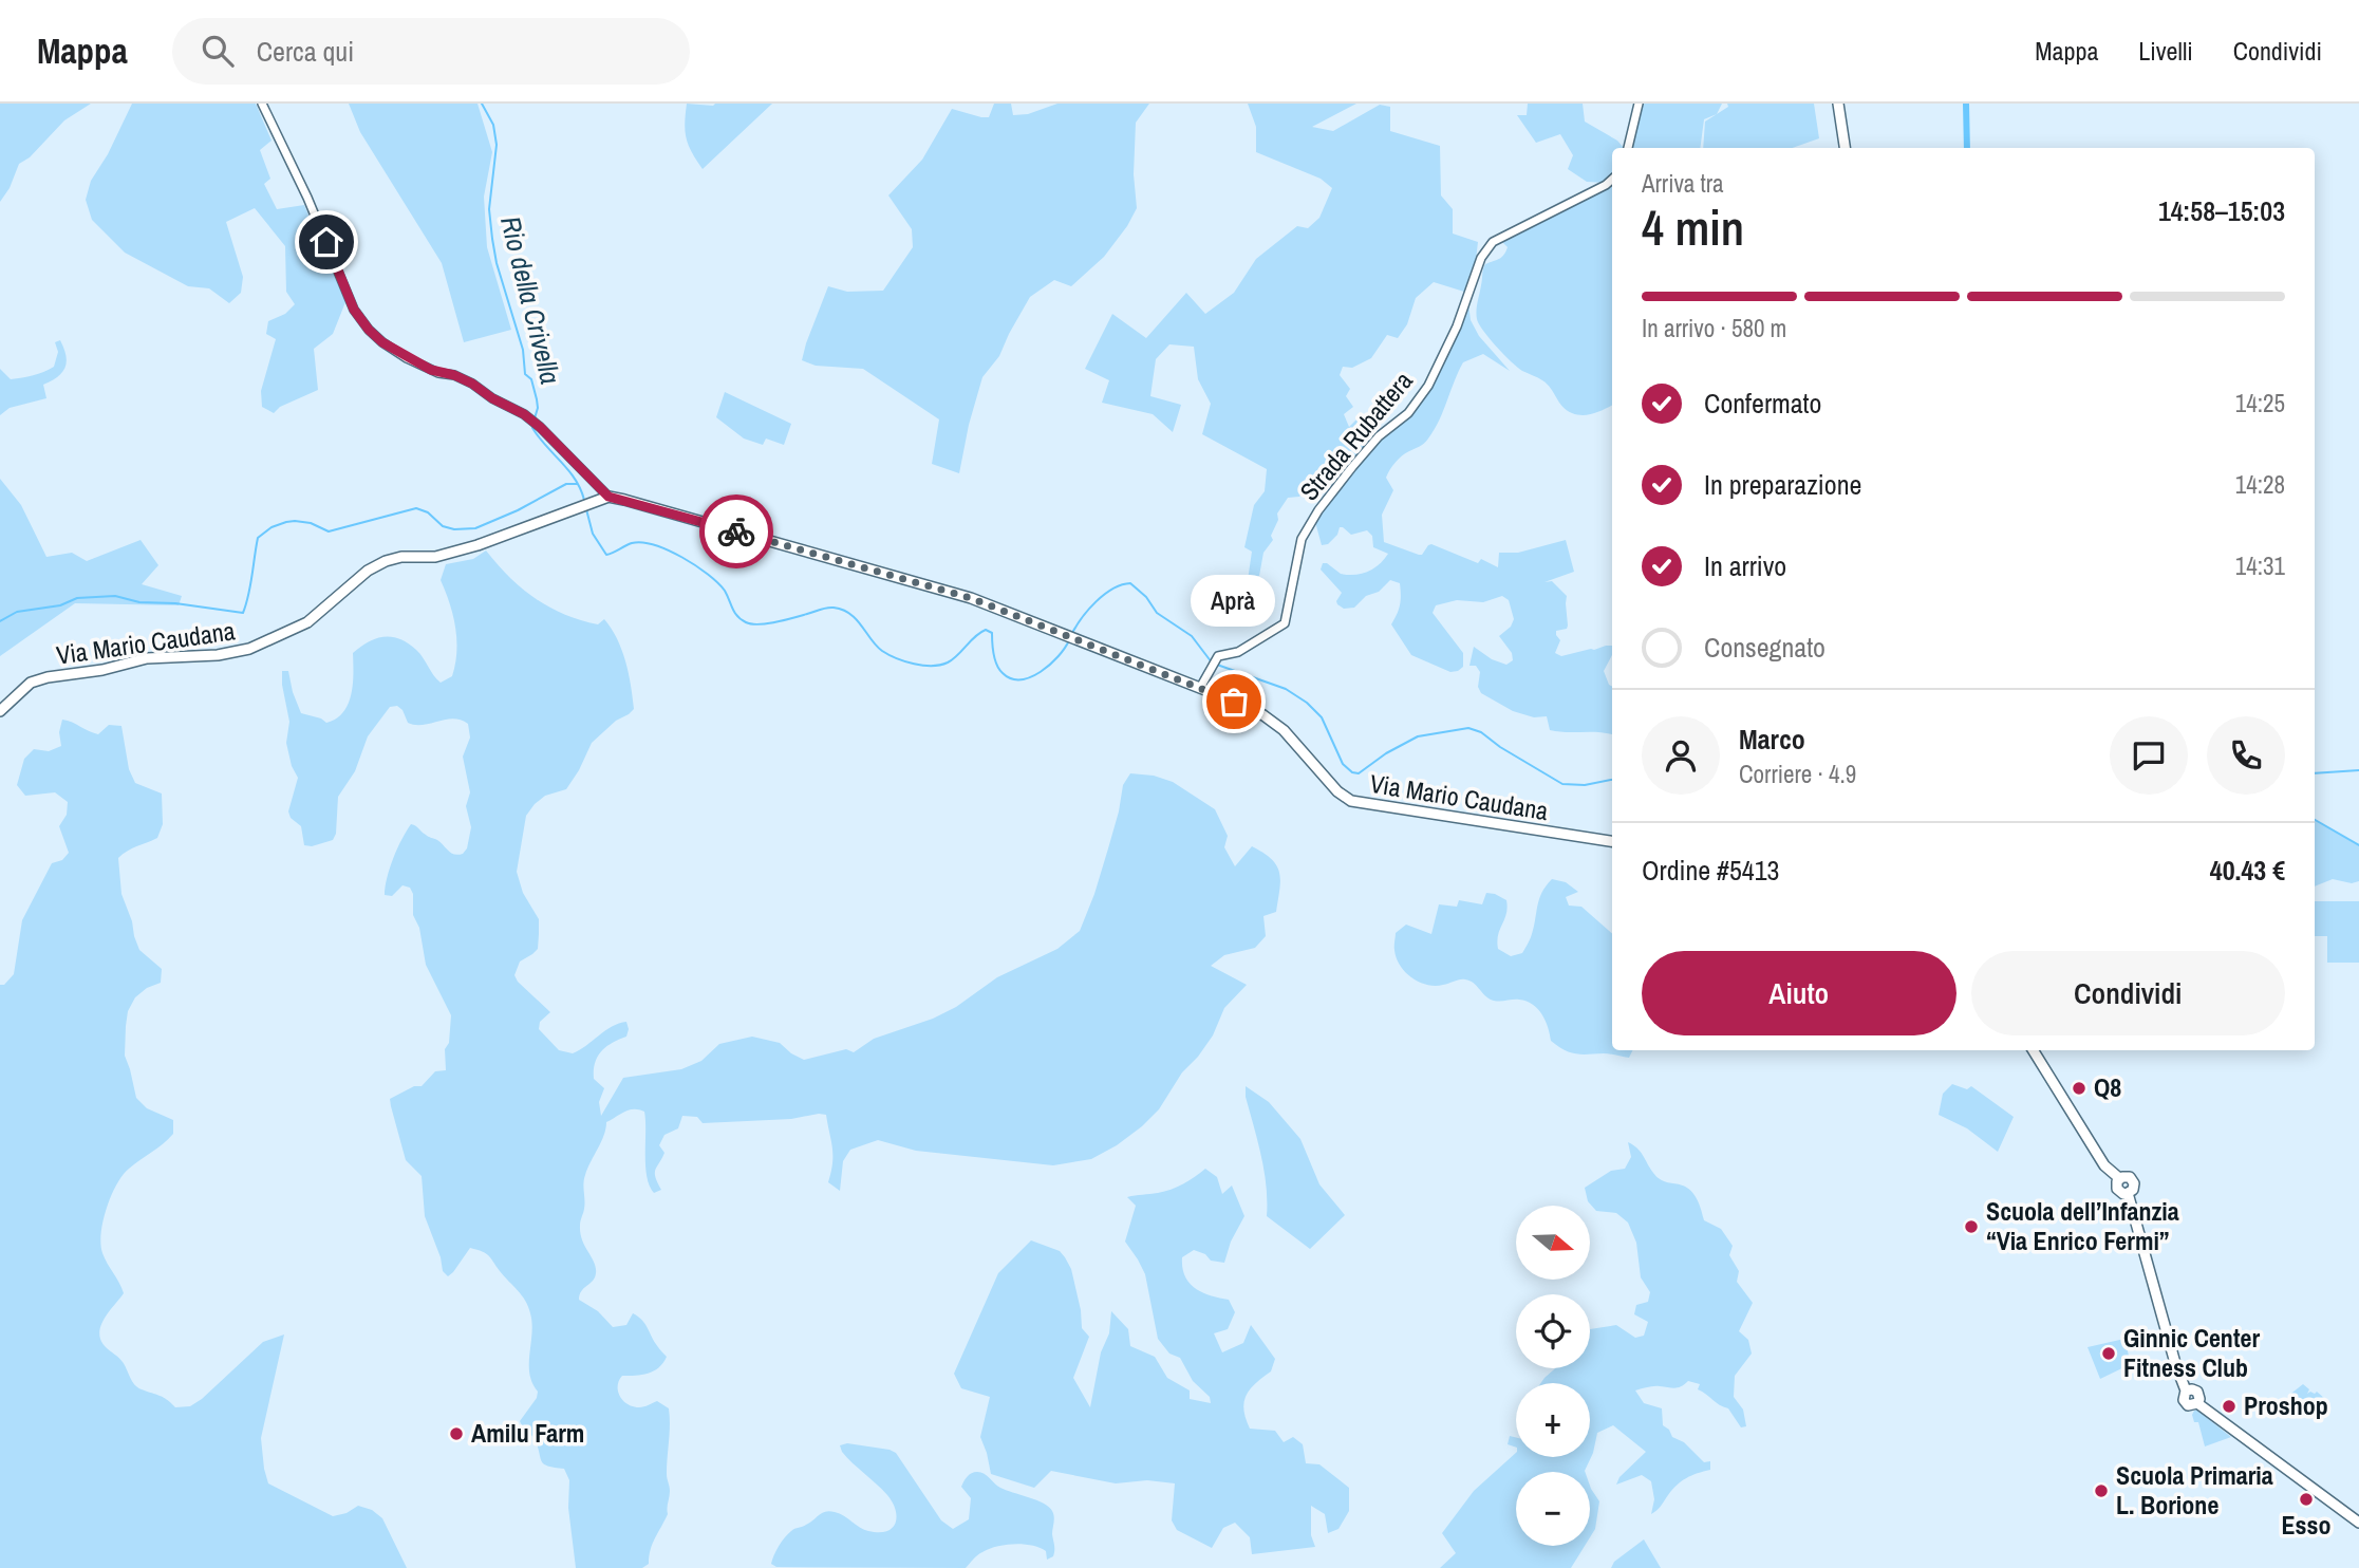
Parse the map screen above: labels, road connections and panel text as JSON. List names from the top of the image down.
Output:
{
  "streets": {
    "main road": ["Via Mario Caudana"],
    "street": ["Strada Rubattera"]
  },
  "crossings": [
    ["Strada Rubattera", "Via Mario Caudana"]
  ],
  "water": ["Rio della Crivella"],
  "places": [
    "Aprà",
    "Q8",
    "Scuola dell’Infanzia “Via Enrico Fermi”",
    "Ginnic Center Fitness Club",
    "Proshop",
    "Amilu Farm",
    "Scuola Primaria L. Borione",
    "Esso"
  ],
  "north": "right",
  "page": {
    "header": "Mappa",
    "search": "Cerca qui",
    "nav": ["Mappa", "Livelli", "Condividi"],
    "heading": ["4 min", "Arriva tra", "14:58–15:03"],
    "panel": [
      "Marco",
      "Corriere · 4.9",
      "Ordine #5413",
      "40.43 €"
    ],
    "bar": "In arrivo · 580 m",
    "list": [
      ["Confermato", "14:25"],
      ["In preparazione", "14:28"],
      ["In arrivo", "14:31"],
      "Consegnato"
    ],
    "bubble": "Aprà",
    "buttons": ["Aiuto", "Condividi"],
    "map_buttons": ["+", "−"]
  }
}
